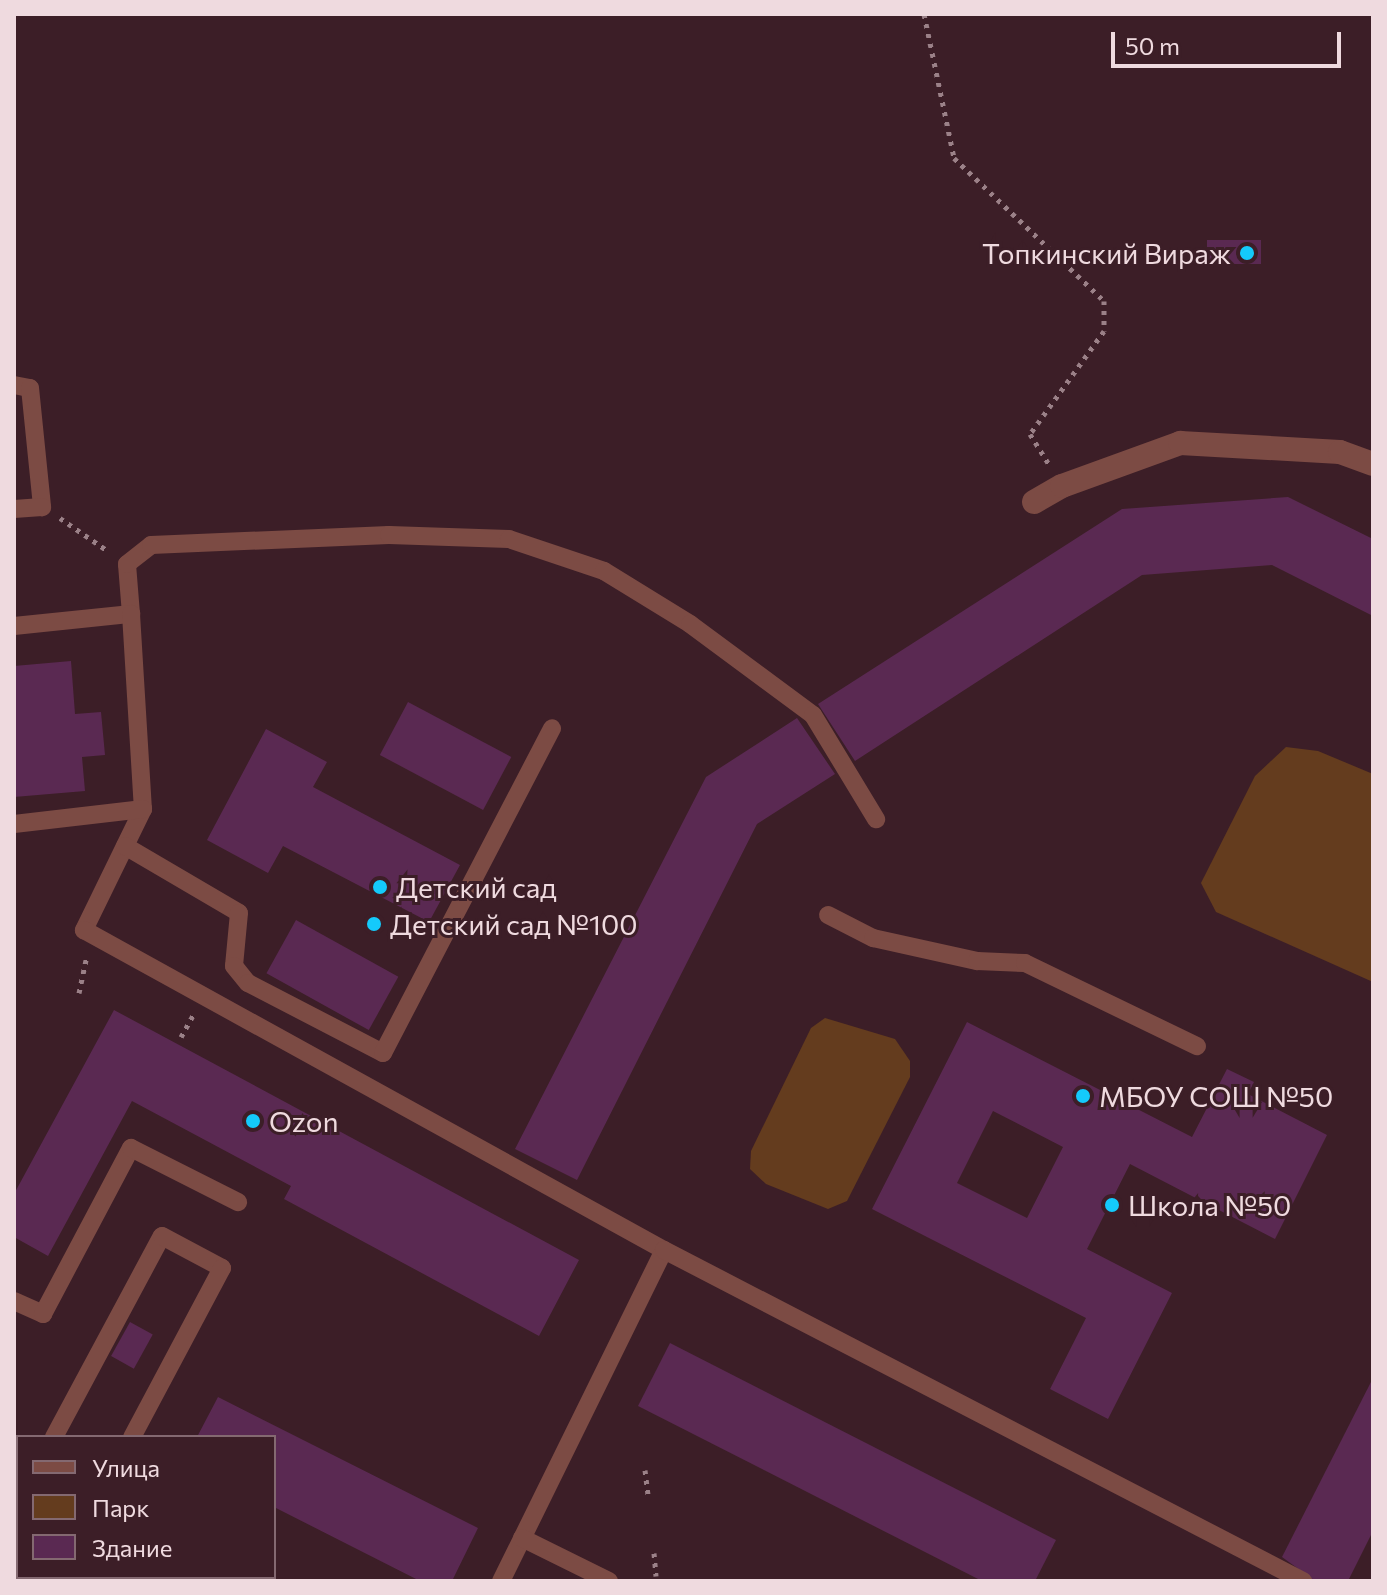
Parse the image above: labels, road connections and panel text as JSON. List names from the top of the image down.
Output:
{
  "places": [
    "Топкинский Вираж",
    "Детский сад",
    "Детский сад №100",
    "МБОУ СОШ №50",
    "Ozon",
    "Школа №50"
  ],
  "legend": ["Улица", "Парк", "Здание"],
  "scale_bar": "50 m"
}
